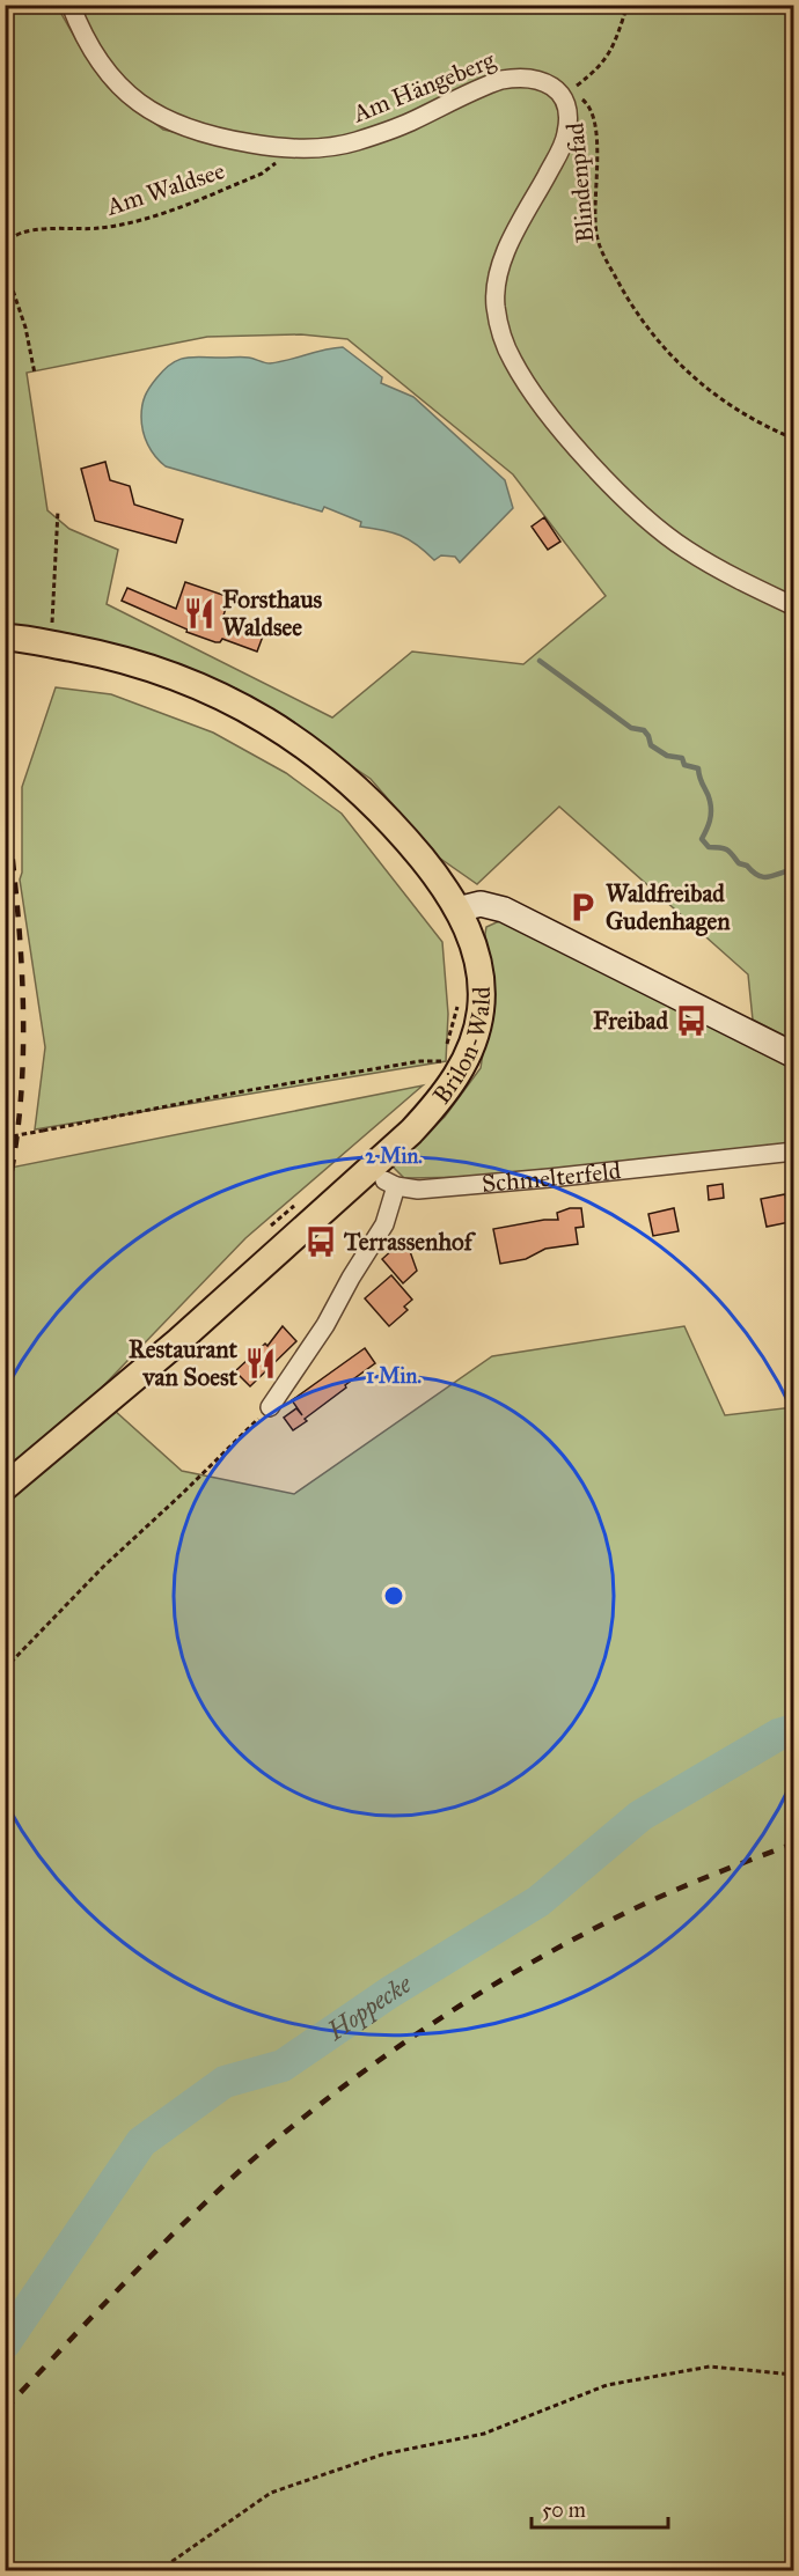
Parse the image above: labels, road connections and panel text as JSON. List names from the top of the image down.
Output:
{
  "streets": {
    "main road": ["Brilon-Wald"],
    "street": ["Am Hängeberg", "Schmelterfeld"],
    "path": ["Blindenpfad", "Am Waldsee"]
  },
  "crossings": [
    ["Am Hängeberg", "Blindenpfad"],
    ["Am Hängeberg", "Am Waldsee"]
  ],
  "water": ["Hoppecke"],
  "places": {
    "restaurant": ["Forsthaus Waldsee", "Restaurant van Soest"],
    "parking": ["Waldfreibad Gudenhagen"],
    "bus stop": ["Freibad", "Terrassenhof"]
  },
  "scale_bar": "50 m",
  "rings": ["2 Min.", "1 Min."]
}
